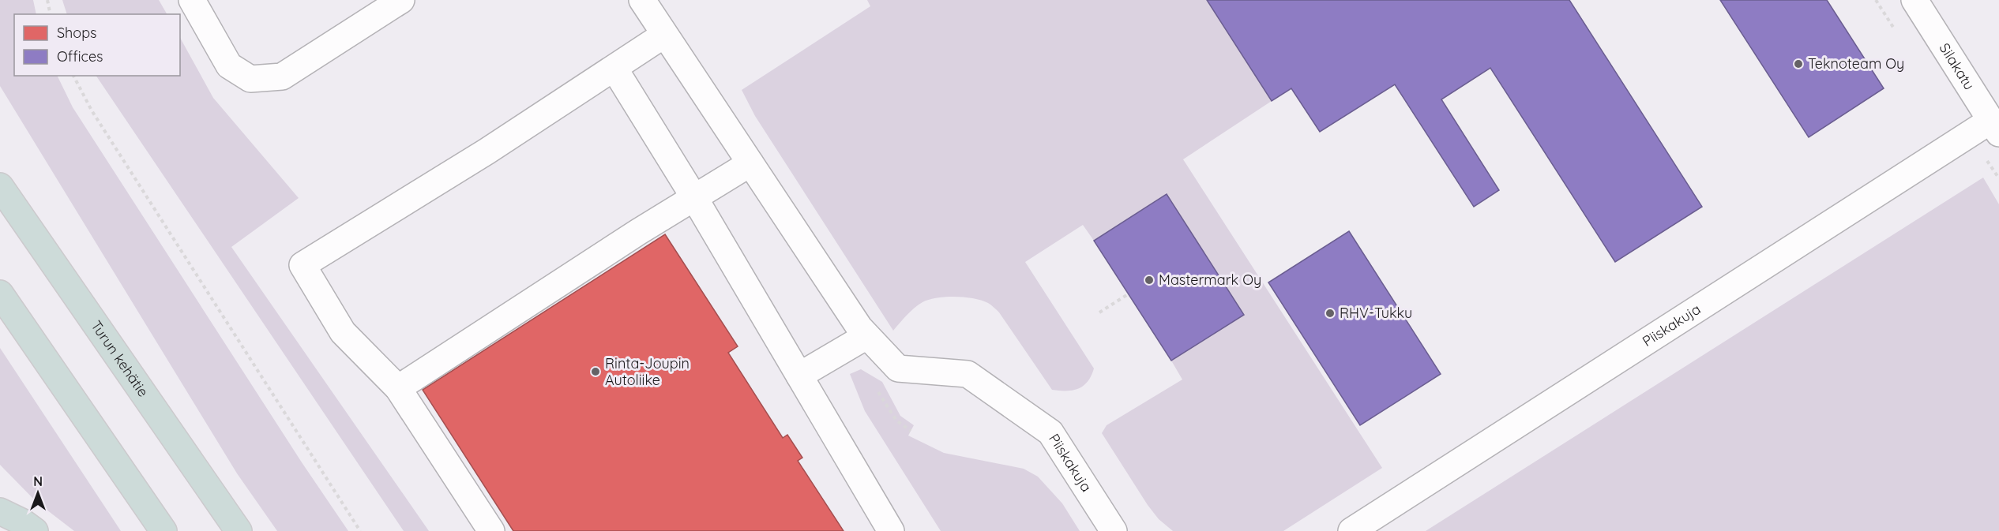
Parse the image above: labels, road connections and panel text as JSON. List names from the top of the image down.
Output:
{
  "streets": {
    "highway": ["Turun kehätie"],
    "street": ["Silakatu", "Piiskakuja"]
  },
  "crossings": [
    ["Silakatu", "Piiskakuja"]
  ],
  "places": [
    "Teknoteam Oy",
    "Mastermark Oy",
    "RHV-Tukku",
    "Rinta-Joupin Autoliike"
  ],
  "legend": ["Shops", "Offices"],
  "north": "top"
}
